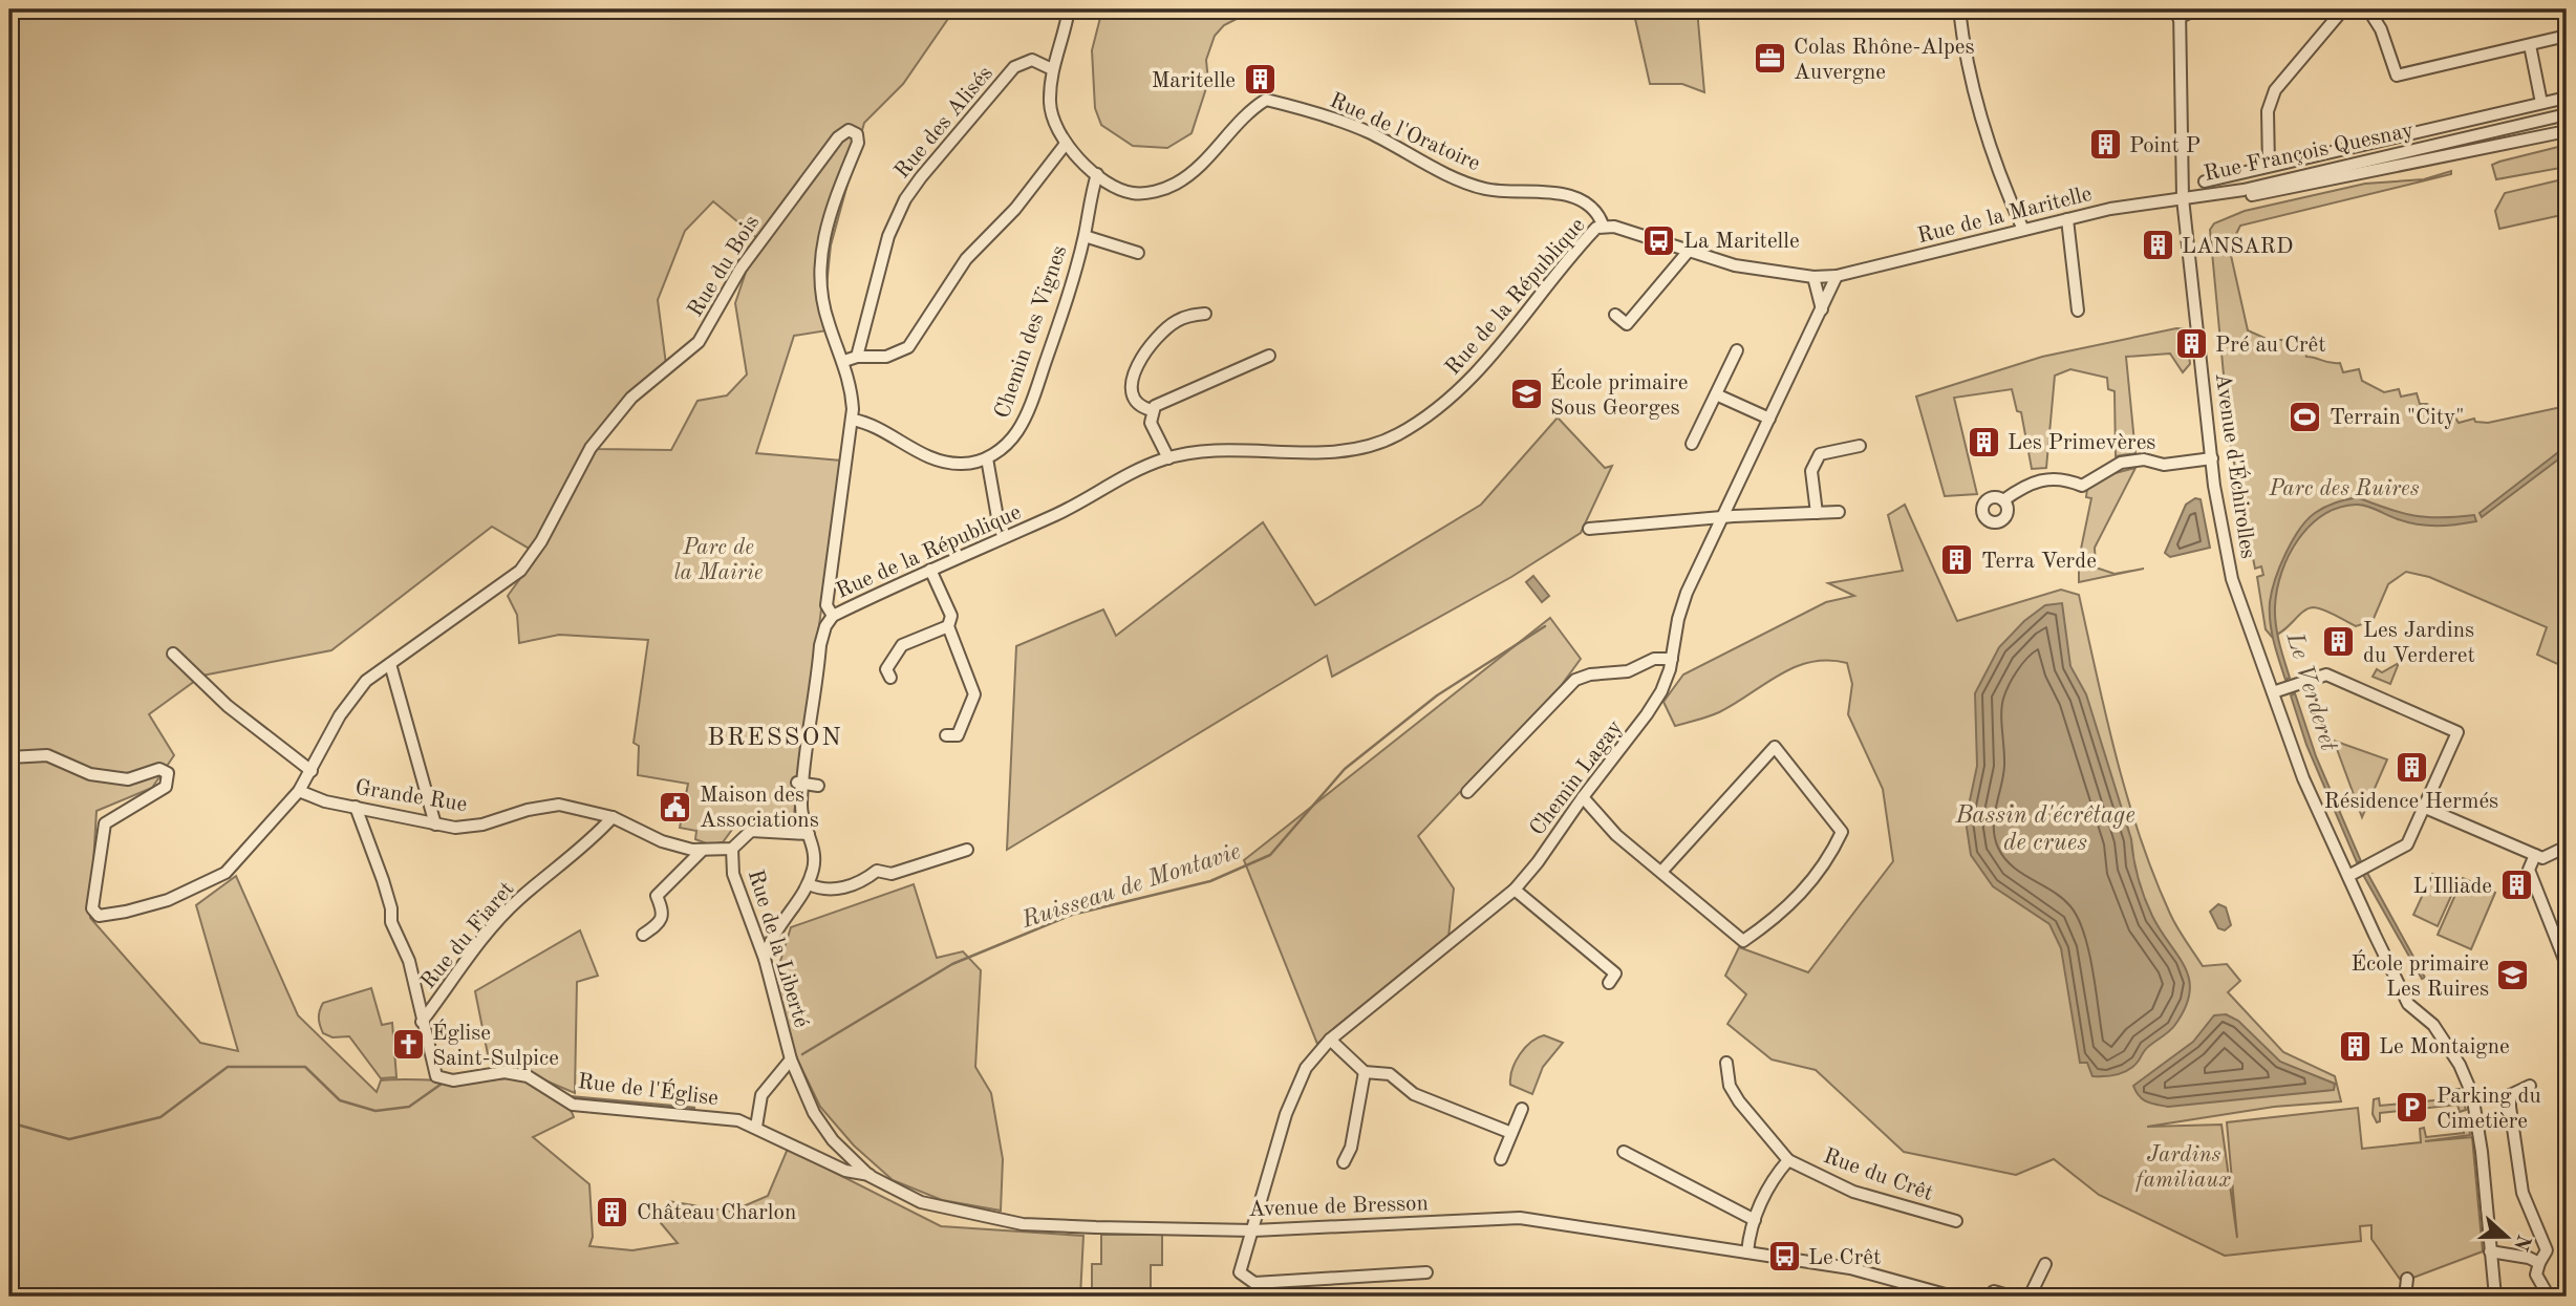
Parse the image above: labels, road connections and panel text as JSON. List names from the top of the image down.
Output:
{
  "streets": {
    "street": [
      "Rue des Alisés",
      "Rue de l'Oratoire",
      "Rue François Quesnay",
      "Rue de la Maritelle",
      "Rue du Bois",
      "Rue de la République",
      "Chemin des Vignes",
      "Avenue d'Échirolles",
      "Chemin Lagay",
      "Grande Rue",
      "Rue du Fiaret",
      "Rue de la Liberté",
      "Rue de l'Église",
      "Rue du Crêt",
      "Avenue de Bresson"
    ]
  },
  "crossings": [
    ["Rue des Alisés", "Rue de l'Oratoire"],
    ["Rue des Alisés", "Rue du Bois"],
    ["Rue de l'Oratoire", "Rue de la République"],
    ["Rue de l'Oratoire", "Chemin des Vignes"],
    ["Rue François Quesnay", "Rue de la Maritelle"],
    ["Rue François Quesnay", "Avenue d'Échirolles"],
    ["Rue de la Maritelle", "Rue de la République"],
    ["Rue de la Maritelle", "Avenue d'Échirolles"],
    ["Rue de la Maritelle", "Chemin Lagay"],
    ["Rue du Bois", "Rue de la République"],
    ["Rue du Bois", "Grande Rue"],
    ["Rue de la République", "Chemin Lagay"],
    ["Rue de la République", "Grande Rue"],
    ["Chemin Lagay", "Avenue de Bresson"],
    ["Grande Rue", "Rue du Fiaret"],
    ["Grande Rue", "Rue de la Liberté"],
    ["Grande Rue", "Rue de l'Église"],
    ["Rue du Fiaret", "Rue de l'Église"],
    ["Rue de la Liberté", "Avenue de Bresson"],
    ["Rue de l'Église", "Avenue de Bresson"],
    ["Rue du Crêt", "Avenue de Bresson"]
  ],
  "districts": ["BRESSON"],
  "water": ["Le Verderet", "Bassin d'écrêtage de crues", "Ruisseau de Montavie"],
  "parks": ["Parc des Ruires", "Parc de la Mairie", "Jardins familiaux"],
  "places": {
    "office": ["Colas Rhône-Alpes Auvergne"],
    "building": [
      "Maritelle",
      "Point P",
      "LANSARD",
      "Pré au Crêt",
      "Les Primevères",
      "Terra Verde",
      "Les Jardins du Verderet",
      "Résidence Hermés",
      "L'Illiade",
      "Le Montaigne",
      "Château Charlon"
    ],
    "bus stop": ["La Maritelle", "Le Crêt"],
    "school or university": ["École primaire Sous Georges", "École primaire Les Ruires"],
    "sports": ["Terrain \"City\""],
    "public building": ["Maison des Associations"],
    "church": ["Église Saint-Sulpice"],
    "parking": ["Parking du Cimetière"]
  },
  "north": "right"
}
